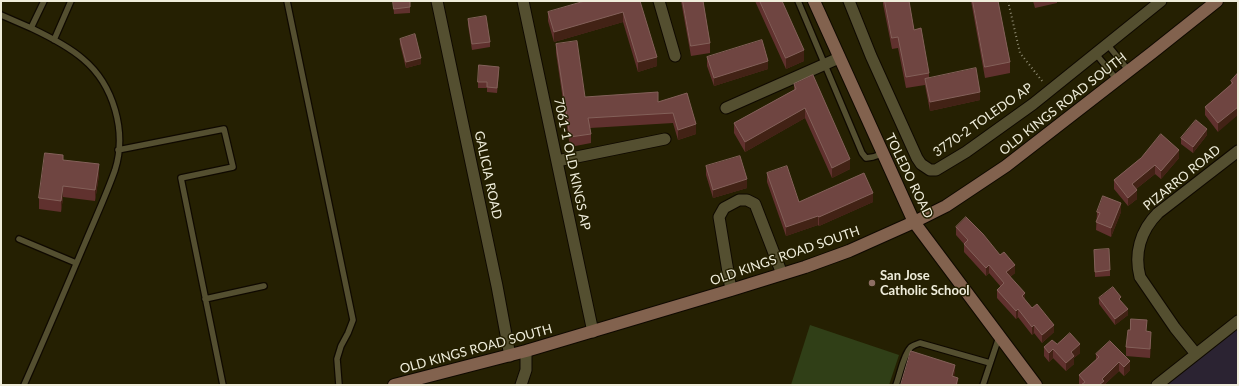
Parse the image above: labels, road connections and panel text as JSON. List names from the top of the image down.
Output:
{
  "streets": {
    "street": [
      "OLD KINGS ROAD SOUTH",
      "3770-2 TOLEDO AP",
      "7061-1 OLD KINGS AP",
      "GALICIA ROAD",
      "TOLEDO ROAD",
      "PIZARRO ROAD"
    ]
  },
  "crossings": [
    ["OLD KINGS ROAD SOUTH", "7061-1 OLD KINGS AP"],
    ["OLD KINGS ROAD SOUTH", "GALICIA ROAD"],
    ["OLD KINGS ROAD SOUTH", "TOLEDO ROAD"]
  ],
  "places": ["San Jose Catholic School"]
}
